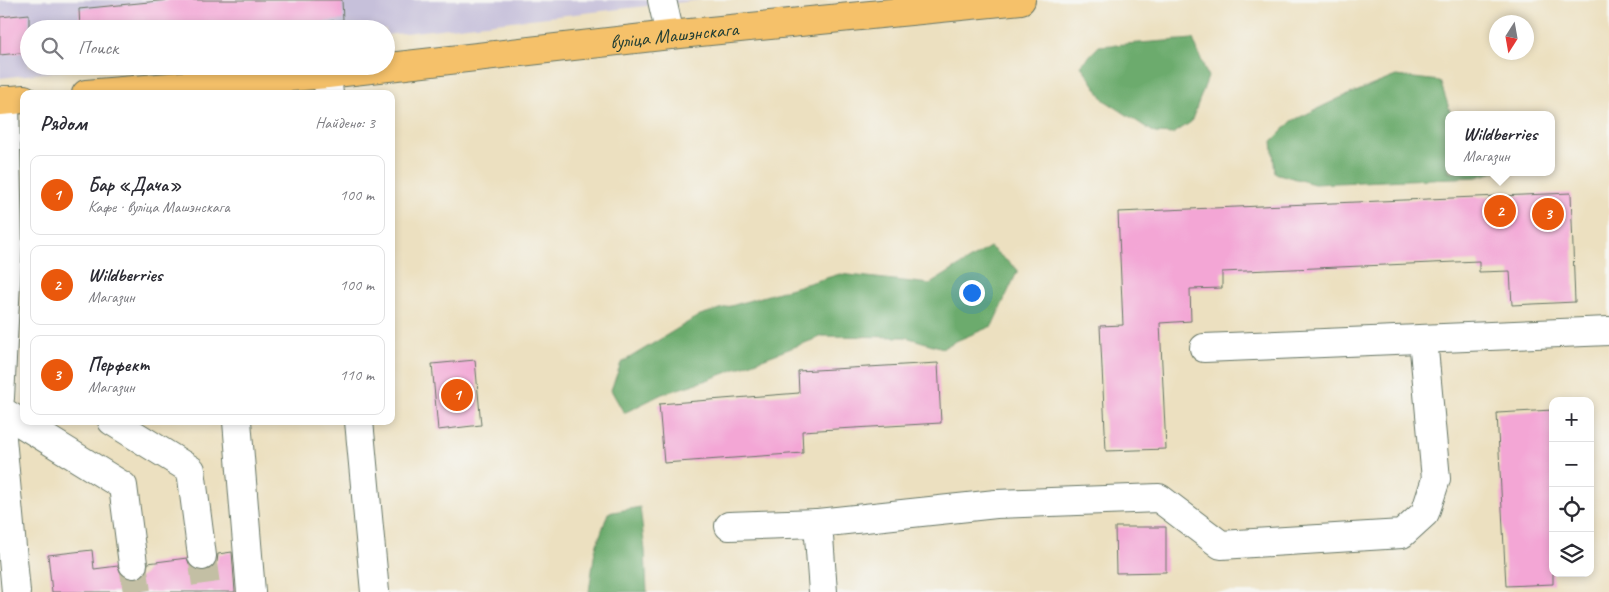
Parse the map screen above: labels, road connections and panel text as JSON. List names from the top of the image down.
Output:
{
  "streets": {
    "main road": ["вуліца Машэнскага"]
  },
  "north": "bottom",
  "page": {
    "search": "Поиск",
    "heading": ["Рядом", "Найдено: 3"],
    "popup": ["Wildberries", "Магазин"],
    "list": [
      {
        "mark": "1",
        "name": "Бар «Дача»",
        "note": "Кафе · вуліца Машэнскага",
        "value": "100 m"
      },
      {
        "mark": "2",
        "name": "Wildberries",
        "note": "Магазин",
        "value": "100 m"
      },
      {
        "mark": "3",
        "name": "Перфект",
        "note": "Магазин",
        "value": "110 m"
      }
    ],
    "pins": ["2", "3", "1"],
    "map_buttons": ["+", "−"]
  }
}
